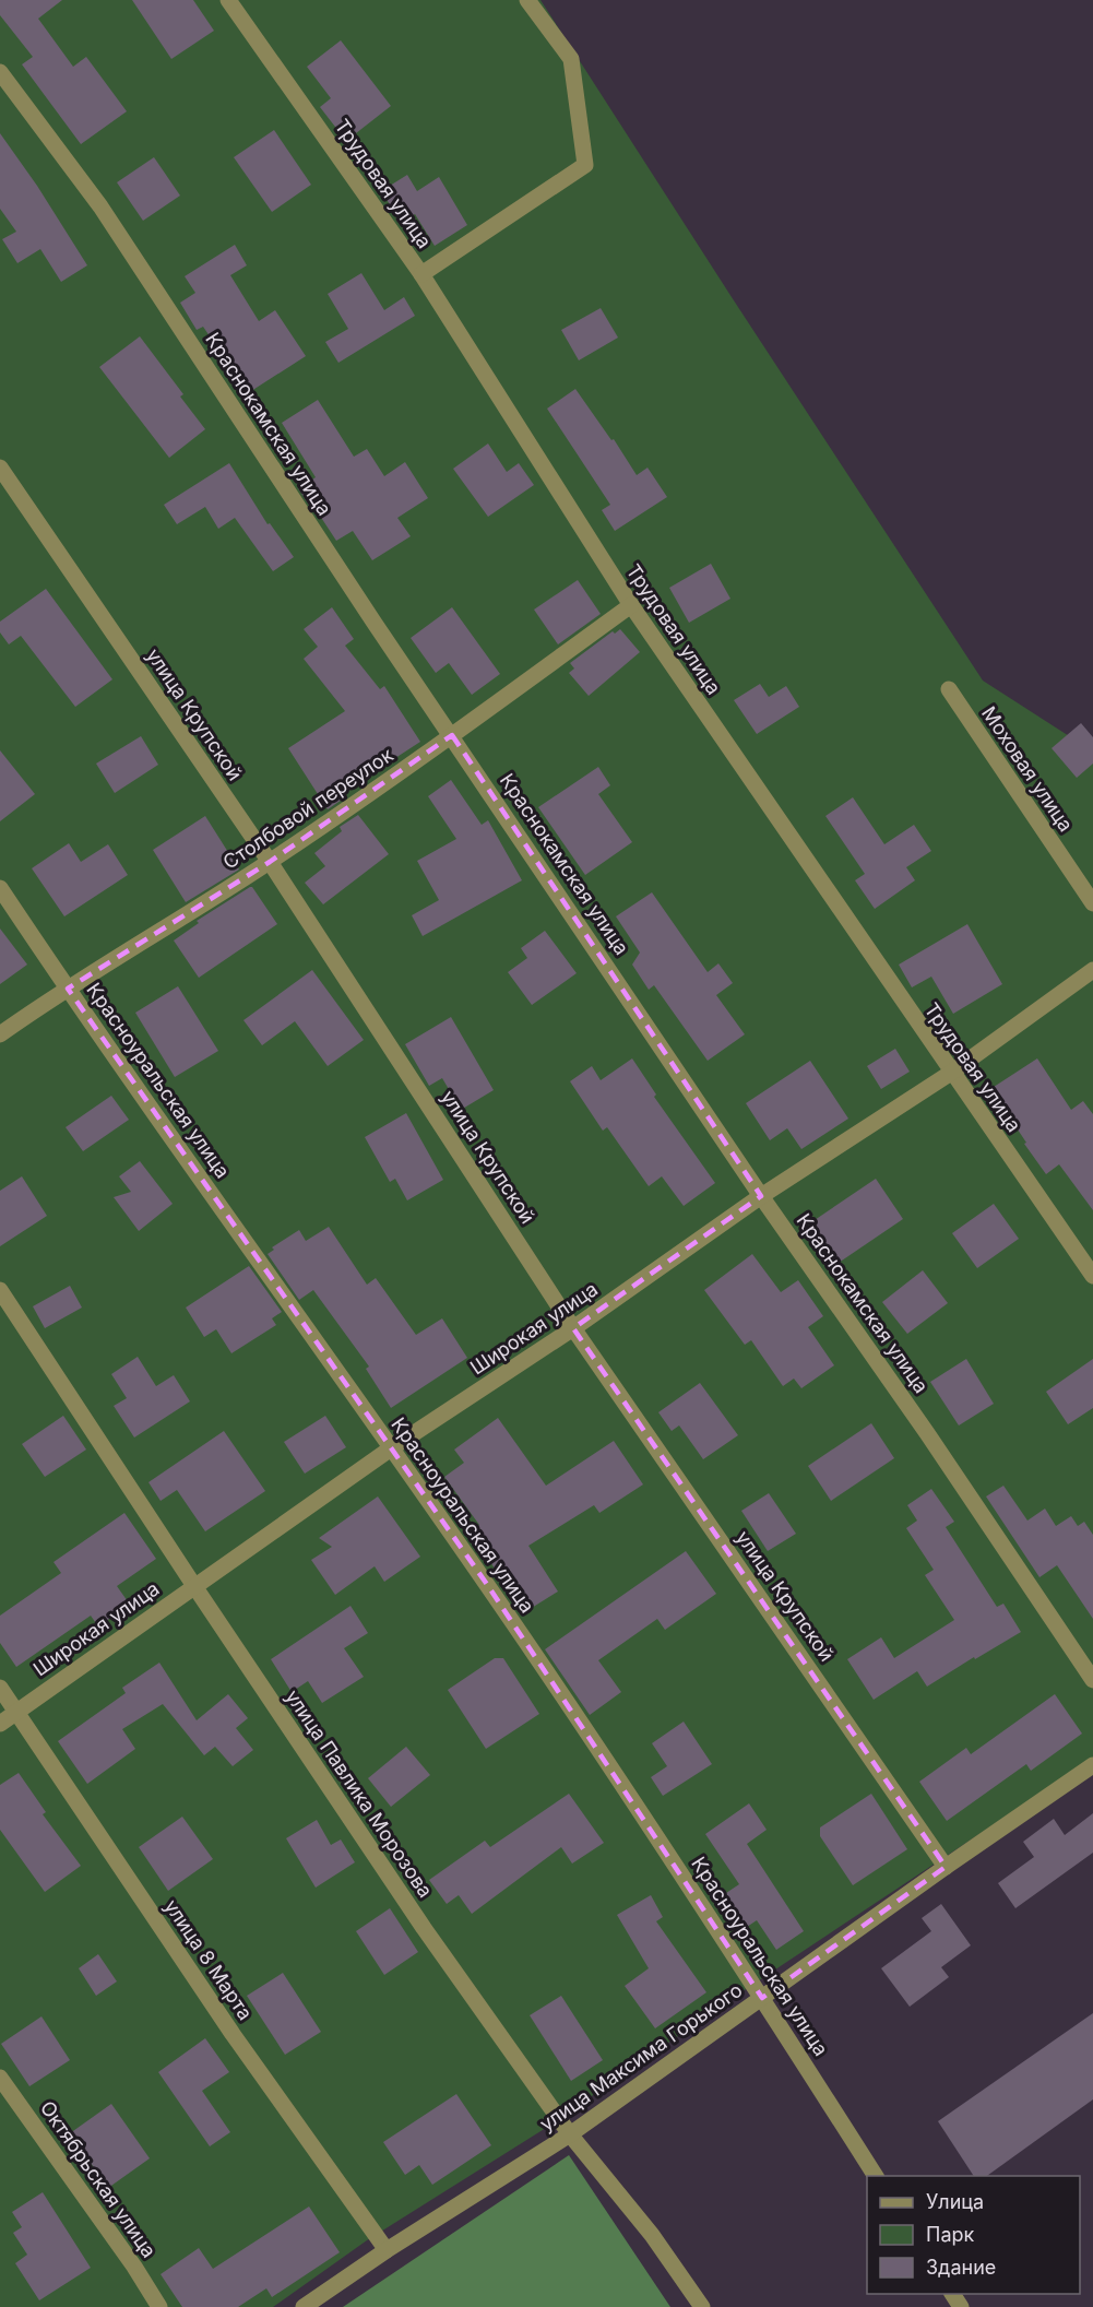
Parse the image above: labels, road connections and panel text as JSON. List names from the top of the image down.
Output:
{
  "streets": {
    "street": [
      "Трудовая улица",
      "Краснокамская улица",
      "улица Крупской",
      "Моховая улица",
      "Столбовой переулок",
      "Красноуральская улица",
      "Широкая улица",
      "улица Павлика Морозова",
      "улица 8 Марта",
      "улица Максима Горького",
      "Октябрьская улица"
    ]
  },
  "crossings": [
    ["Трудовая улица", "Столбовой переулок"],
    ["Трудовая улица", "Широкая улица"],
    ["Краснокамская улица", "Столбовой переулок"],
    ["Краснокамская улица", "Широкая улица"],
    ["улица Крупской", "Столбовой переулок"],
    ["улица Крупской", "Широкая улица"],
    ["улица Крупской", "улица Максима Горького"],
    ["Столбовой переулок", "Красноуральская улица"],
    ["Красноуральская улица", "Широкая улица"],
    ["Красноуральская улица", "улица Максима Горького"],
    ["Широкая улица", "улица Павлика Морозова"],
    ["Широкая улица", "улица 8 Марта"],
    ["улица Павлика Морозова", "улица Максима Горького"],
    ["улица 8 Марта", "улица Максима Горького"]
  ],
  "legend": ["Улица", "Парк", "Здание"]
}
